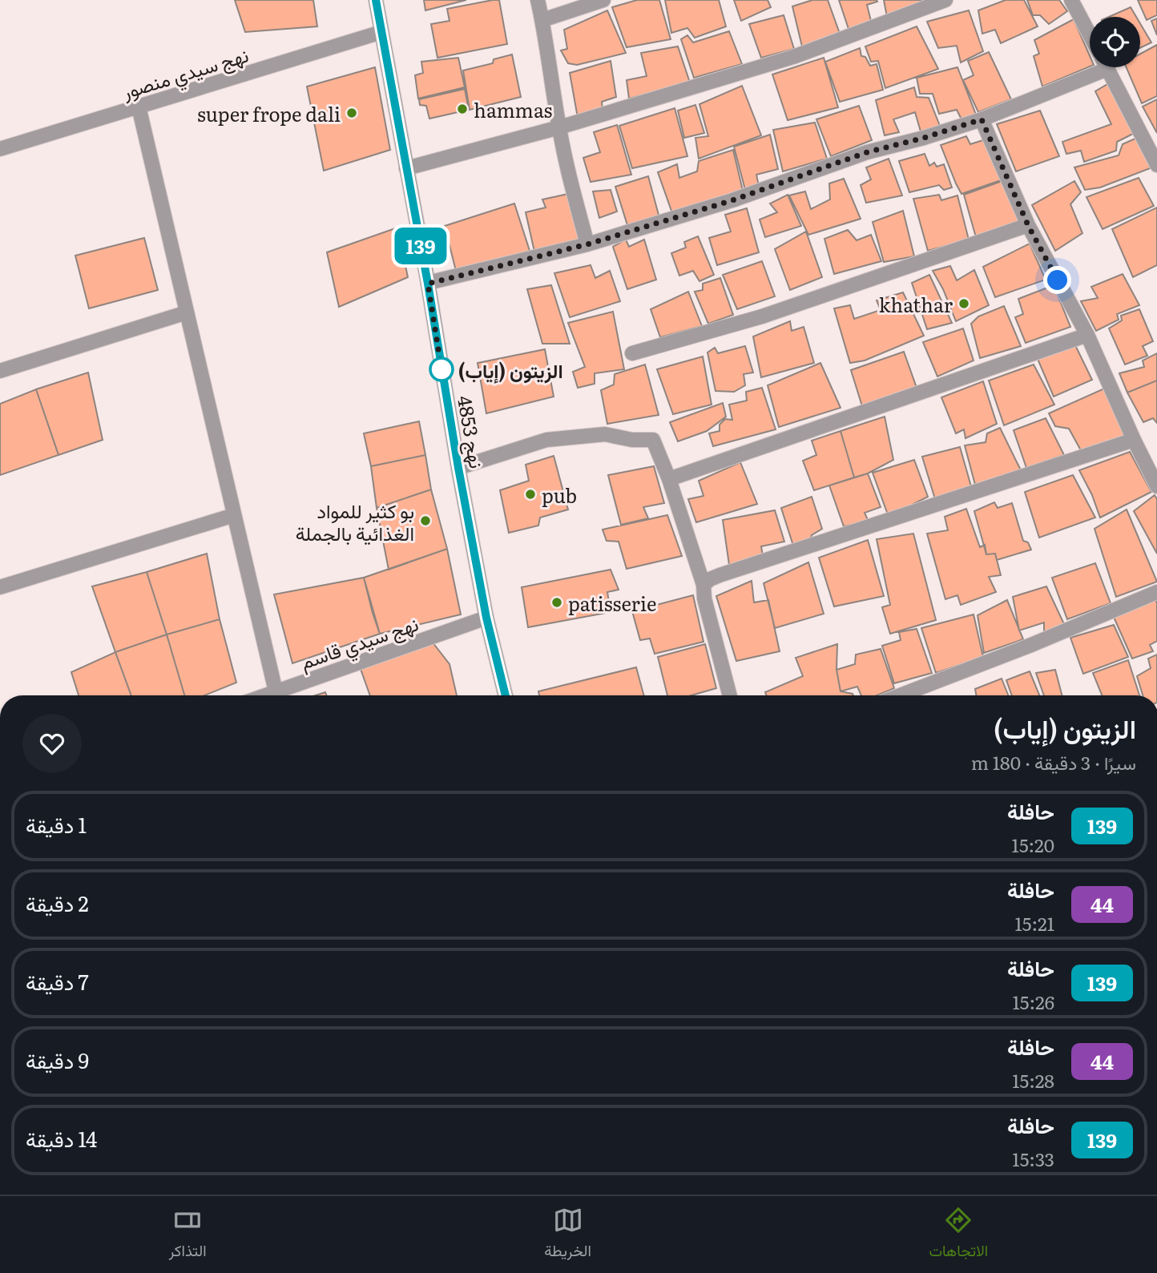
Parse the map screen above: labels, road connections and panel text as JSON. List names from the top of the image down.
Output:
{
  "streets": {
    "street": ["نهج سيدي منصور", "نهج 4853", "نهج سيدي قاسم"]
  },
  "crossings": [
    ["نهج سيدي منصور", "نهج 4853"],
    ["نهج 4853", "نهج سيدي قاسم"]
  ],
  "places": [
    "hammas",
    "super frope dali",
    "khathar",
    "الزيتون (إياب)",
    "pub",
    "بو كثير للمواد الغذائية بالجملة",
    "patisserie"
  ],
  "lines": ["bus line 139"],
  "page": {
    "on_map": "139",
    "heading": ["الزيتون (إياب)", "سيرًا · 3 دقيقة · 180 m"],
    "list": [
      {
        "mark": "139",
        "name": "حافلة",
        "note": "15:20",
        "value": "1 دقيقة"
      },
      {
        "mark": "44",
        "name": "حافلة",
        "note": "15:21",
        "value": "2 دقيقة"
      },
      {
        "mark": "139",
        "name": "حافلة",
        "note": "15:26",
        "value": "7 دقيقة"
      },
      {
        "mark": "44",
        "name": "حافلة",
        "note": "15:28",
        "value": "9 دقيقة"
      },
      {
        "mark": "139",
        "name": "حافلة",
        "note": "15:33",
        "value": "14 دقيقة"
      }
    ],
    "tabs": ["الاتجاهات", "الخريطة", "التذاكر"]
  }
}
